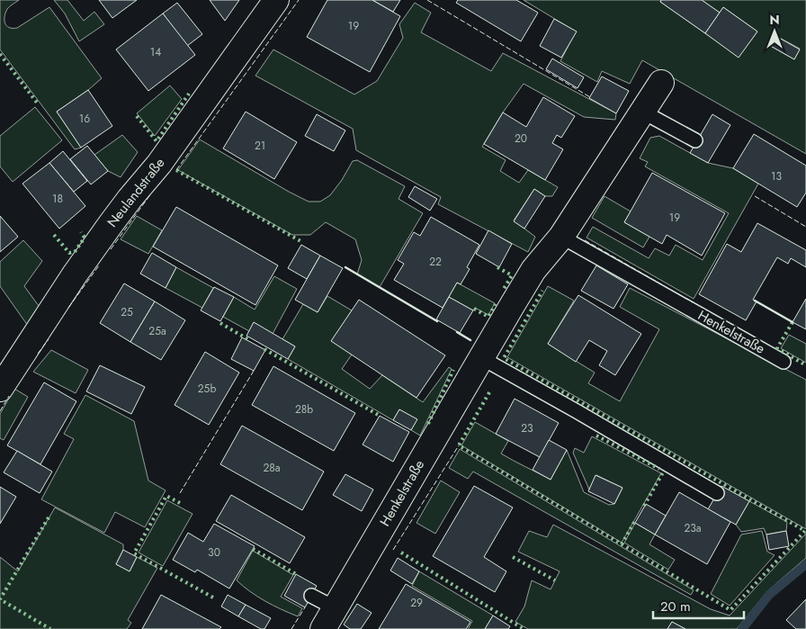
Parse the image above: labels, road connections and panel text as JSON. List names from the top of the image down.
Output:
{
  "streets": {
    "street": ["Neulandstraße", "Henkelstraße"]
  },
  "house_numbers": [
    "19",
    "14",
    "16",
    "20",
    "21",
    "13",
    "18",
    "19",
    "22",
    "25",
    "25a",
    "25b",
    "28b",
    "23",
    "28a",
    "23a",
    "30",
    "29"
  ],
  "scale_bar": "20 m",
  "north": "top"
}
